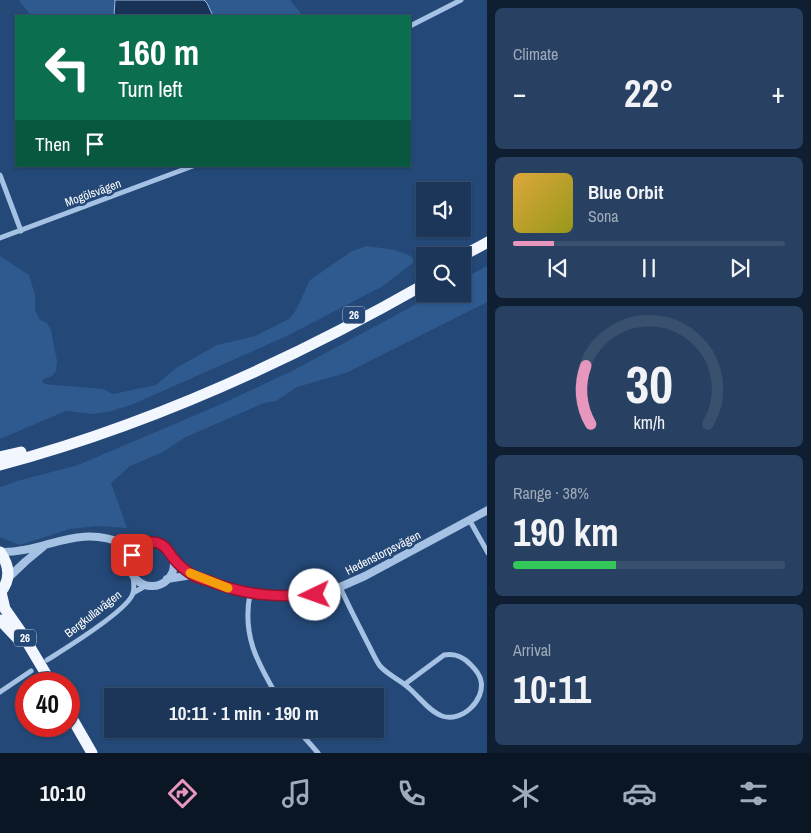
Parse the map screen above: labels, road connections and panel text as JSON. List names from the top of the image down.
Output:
{
  "streets": {
    "highway": ["26"],
    "street": ["Mogölsvägen", "Hedenstorpsvägen", "Bergkullavägen"]
  },
  "crossings": [
    ["Hedenstorpsvägen", "Bergkullavägen"]
  ],
  "page": {
    "tile": [
      "Climate",
      ["Range · 38%", "190 km"],
      ["Arrival", "10:11"]
    ],
    "turn": ["160 m", "Turn left"],
    "heat": ["−", "22°", "+"],
    "then": "Then",
    "song": ["Blue Orbit", "Sona"],
    "limit": "40",
    "trip": "10:11 · 1 min · 190 m",
    "tabs": "10:10",
    "gauge": ["30", "km/h"]
  }
}
